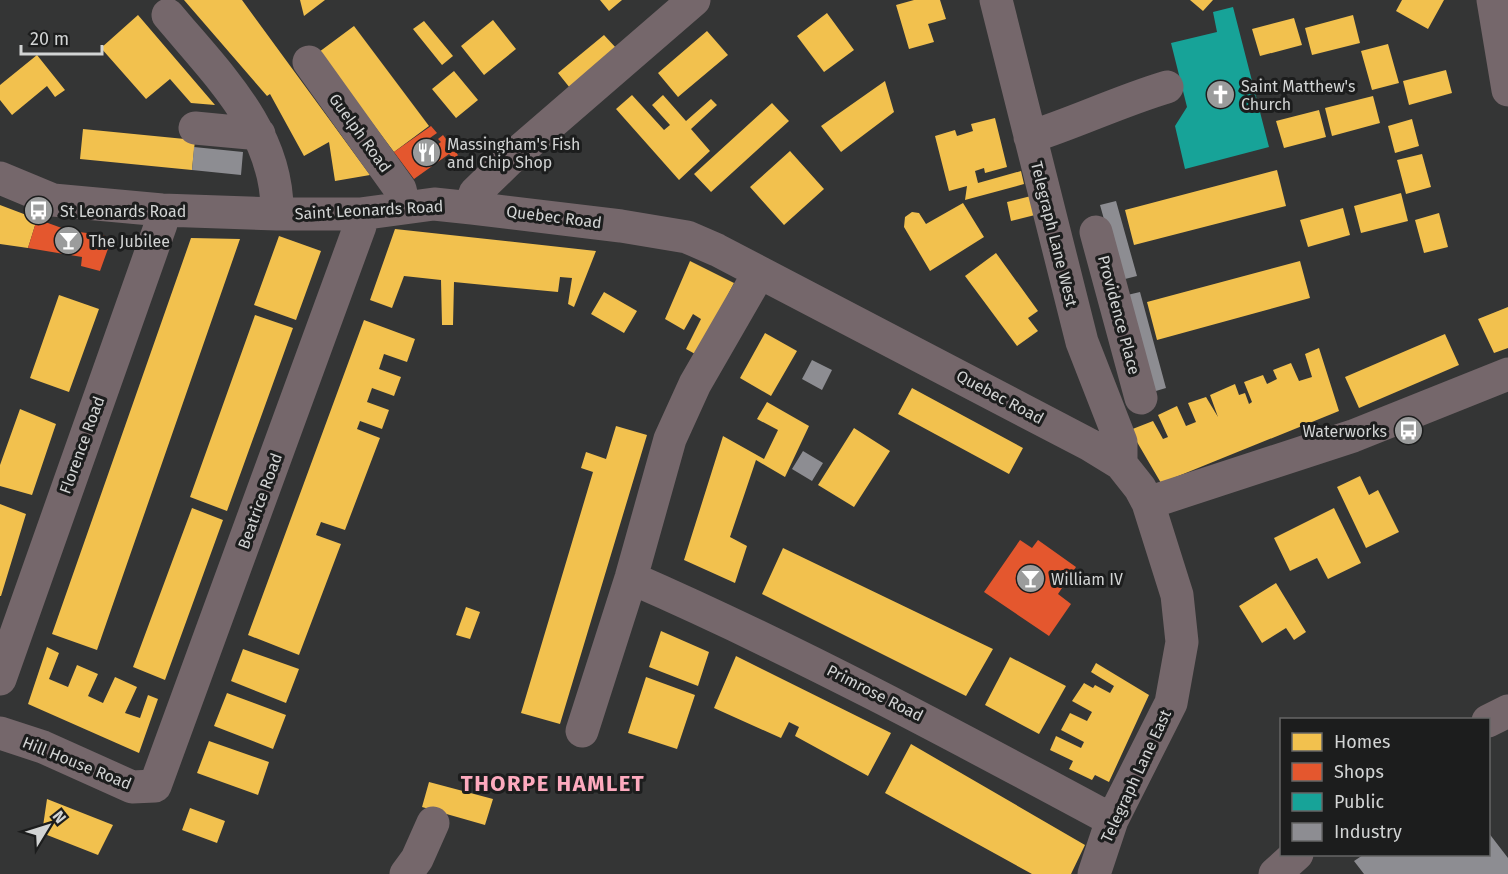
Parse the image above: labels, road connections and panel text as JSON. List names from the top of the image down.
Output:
{
  "streets": {
    "street": [
      "Guelph Road",
      "Saint Leonards Road",
      "Quebec Road",
      "Telegraph Lane West",
      "Providence Place",
      "Florence Road",
      "Beatrice Road",
      "Primrose Road",
      "Hill House Road",
      "Telegraph Lane East"
    ]
  },
  "crossings": [
    ["Guelph Road", "Saint Leonards Road"],
    ["Saint Leonards Road", "Quebec Road"],
    ["Saint Leonards Road", "Florence Road"],
    ["Saint Leonards Road", "Beatrice Road"],
    ["Quebec Road", "Telegraph Lane West"],
    ["Quebec Road", "Telegraph Lane East"],
    ["Telegraph Lane West", "Providence Place"],
    ["Beatrice Road", "Hill House Road"],
    ["Primrose Road", "Telegraph Lane East"]
  ],
  "districts": ["THORPE HAMLET"],
  "places": {
    "church": ["Saint Matthew's Church"],
    "restaurant": ["Massingham's Fish and Chip Shop"],
    "bus stop": ["St Leonards Road", "Waterworks"],
    "bar": ["The Jubilee", "William IV"]
  },
  "legend": [
    "Homes",
    "Shops",
    "Public",
    "Industry"
  ],
  "scale_bar": "20 m",
  "north": "top right"
}
